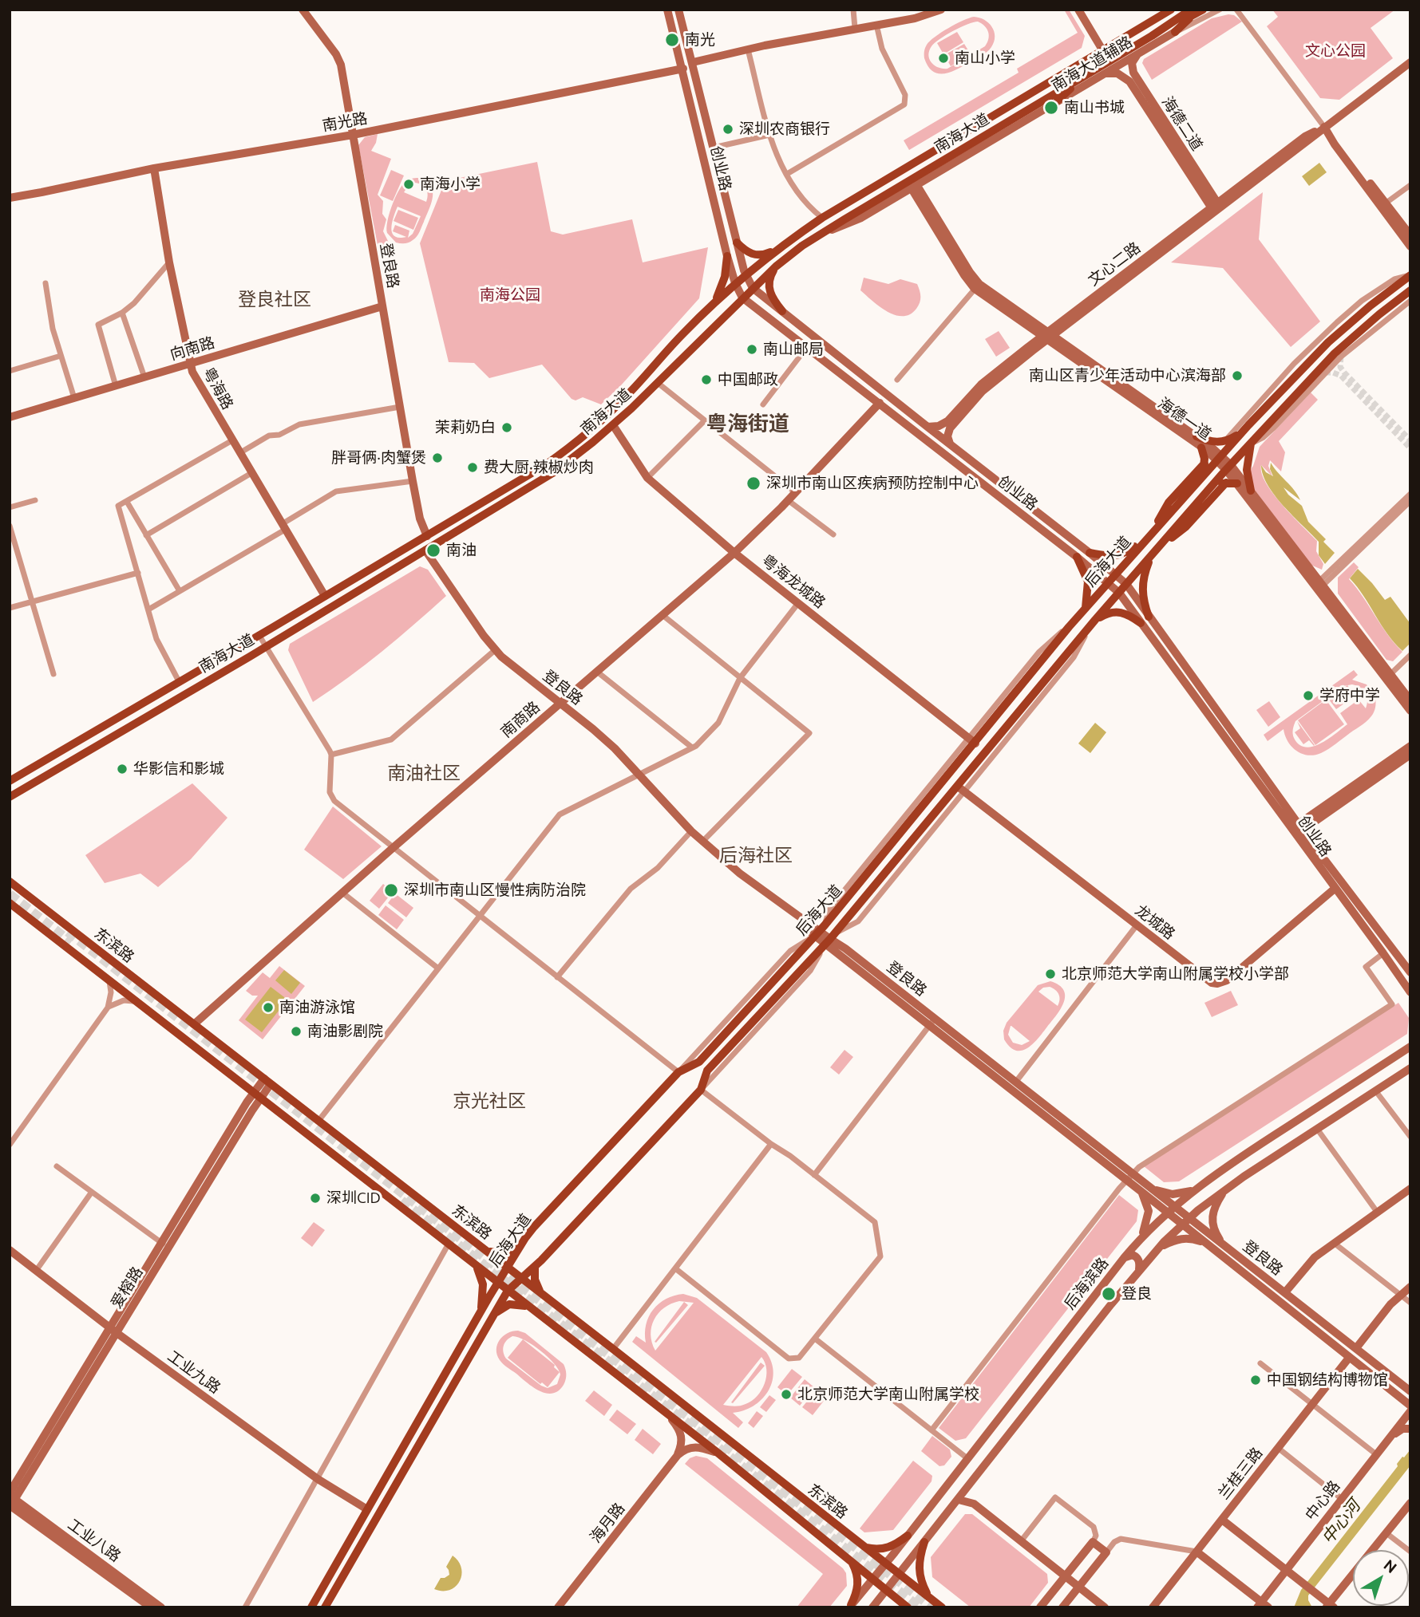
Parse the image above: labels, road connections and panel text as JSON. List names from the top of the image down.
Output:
{
  "streets": {
    "main road": ["南海大道", "后海大道", "东滨路"],
    "street": [
      "南海大道辅路",
      "南光路",
      "海德二道",
      "创业路",
      "文心二路",
      "登良路",
      "向南路",
      "粤海路",
      "海德一道",
      "粤海龙城路",
      "南商路",
      "龙城路",
      "后海滨路",
      "爱榕路",
      "工业九路",
      "兰桂三路",
      "中心路",
      "海月路",
      "工业八路"
    ]
  },
  "crossings": [
    ["南海大道辅路", "海德二道"],
    ["南海大道辅路", "南海大道"],
    ["南海大道辅路", "海德一道"],
    ["南光路", "创业路"],
    ["南光路", "登良路"],
    ["南光路", "粤海路"],
    ["海德二道", "文心二路"],
    ["南海大道", "创业路"],
    ["南海大道", "登良路"],
    ["南海大道", "粤海路"],
    ["南海大道", "粤海龙城路"],
    ["创业路", "文心二路"],
    ["创业路", "后海大道"],
    ["创业路", "南商路"],
    ["创业路", "龙城路"],
    ["文心二路", "海德一道"],
    ["登良路", "向南路"],
    ["登良路", "后海大道"],
    ["登良路", "南商路"],
    ["登良路", "后海滨路"],
    ["向南路", "粤海路"],
    ["海德一道", "后海大道"],
    ["后海大道", "粤海龙城路"],
    ["后海大道", "龙城路"],
    ["后海大道", "东滨路"],
    ["后海大道", "工业九路"],
    ["粤海龙城路", "南商路"],
    ["南商路", "东滨路"],
    ["东滨路", "后海滨路"],
    ["东滨路", "爱榕路"],
    ["爱榕路", "工业九路"],
    ["爱榕路", "工业八路"]
  ],
  "districts": [
    "登良社区",
    "粤海街道",
    "南油社区",
    "后海社区",
    "京光社区"
  ],
  "water": ["中心河"],
  "parks": ["文心公园", "南海公园"],
  "places": [
    "南光",
    "南山小学",
    "南山书城",
    "深圳农商银行",
    "南海小学",
    "南山邮局",
    "南山区青少年活动中心滨海部",
    "中国邮政",
    "茉莉奶白",
    "胖哥俩·肉蟹煲",
    "费大厨·辣椒炒肉",
    "深圳市南山区疾病预防控制中心",
    "南油",
    "学府中学",
    "华影信和影城",
    "深圳市南山区慢性病防治院",
    "北京师范大学南山附属学校小学部",
    "南油游泳馆",
    "南油影剧院",
    "深圳CID",
    "登良",
    "中国钢结构博物馆",
    "北京师范大学南山附属学校"
  ],
  "north": "top right"
}
